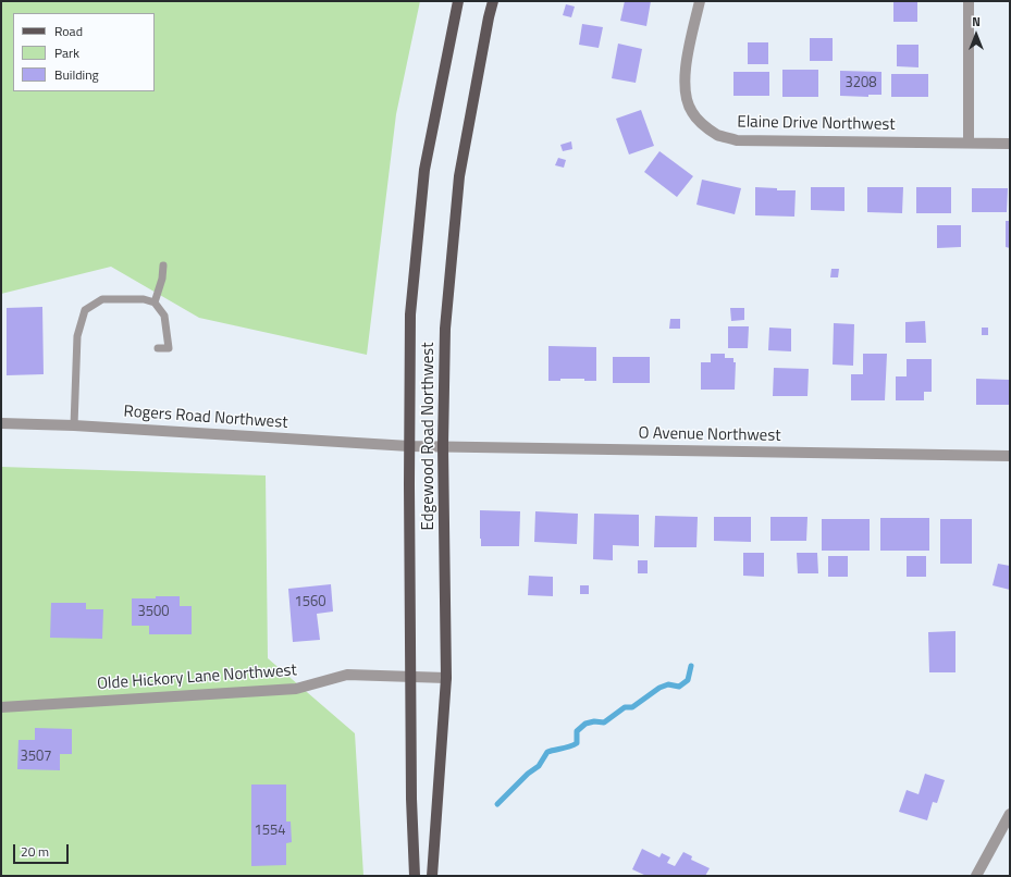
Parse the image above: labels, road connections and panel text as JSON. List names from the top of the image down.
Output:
{
  "streets": {
    "main road": ["Edgewood Road Northwest"],
    "street": [
      "Elaine Drive Northwest",
      "Rogers Road Northwest",
      "O Avenue Northwest",
      "Olde Hickory Lane Northwest"
    ]
  },
  "crossings": [
    ["Rogers Road Northwest", "O Avenue Northwest"],
    ["Rogers Road Northwest", "Edgewood Road Northwest"],
    ["O Avenue Northwest", "Edgewood Road Northwest"],
    ["Edgewood Road Northwest", "Olde Hickory Lane Northwest"]
  ],
  "house_numbers": [
    "3208",
    "1560",
    "3500",
    "3507",
    "1554"
  ],
  "legend": ["Road", "Park", "Building"],
  "scale_bar": "20 m",
  "north": "top"
}
